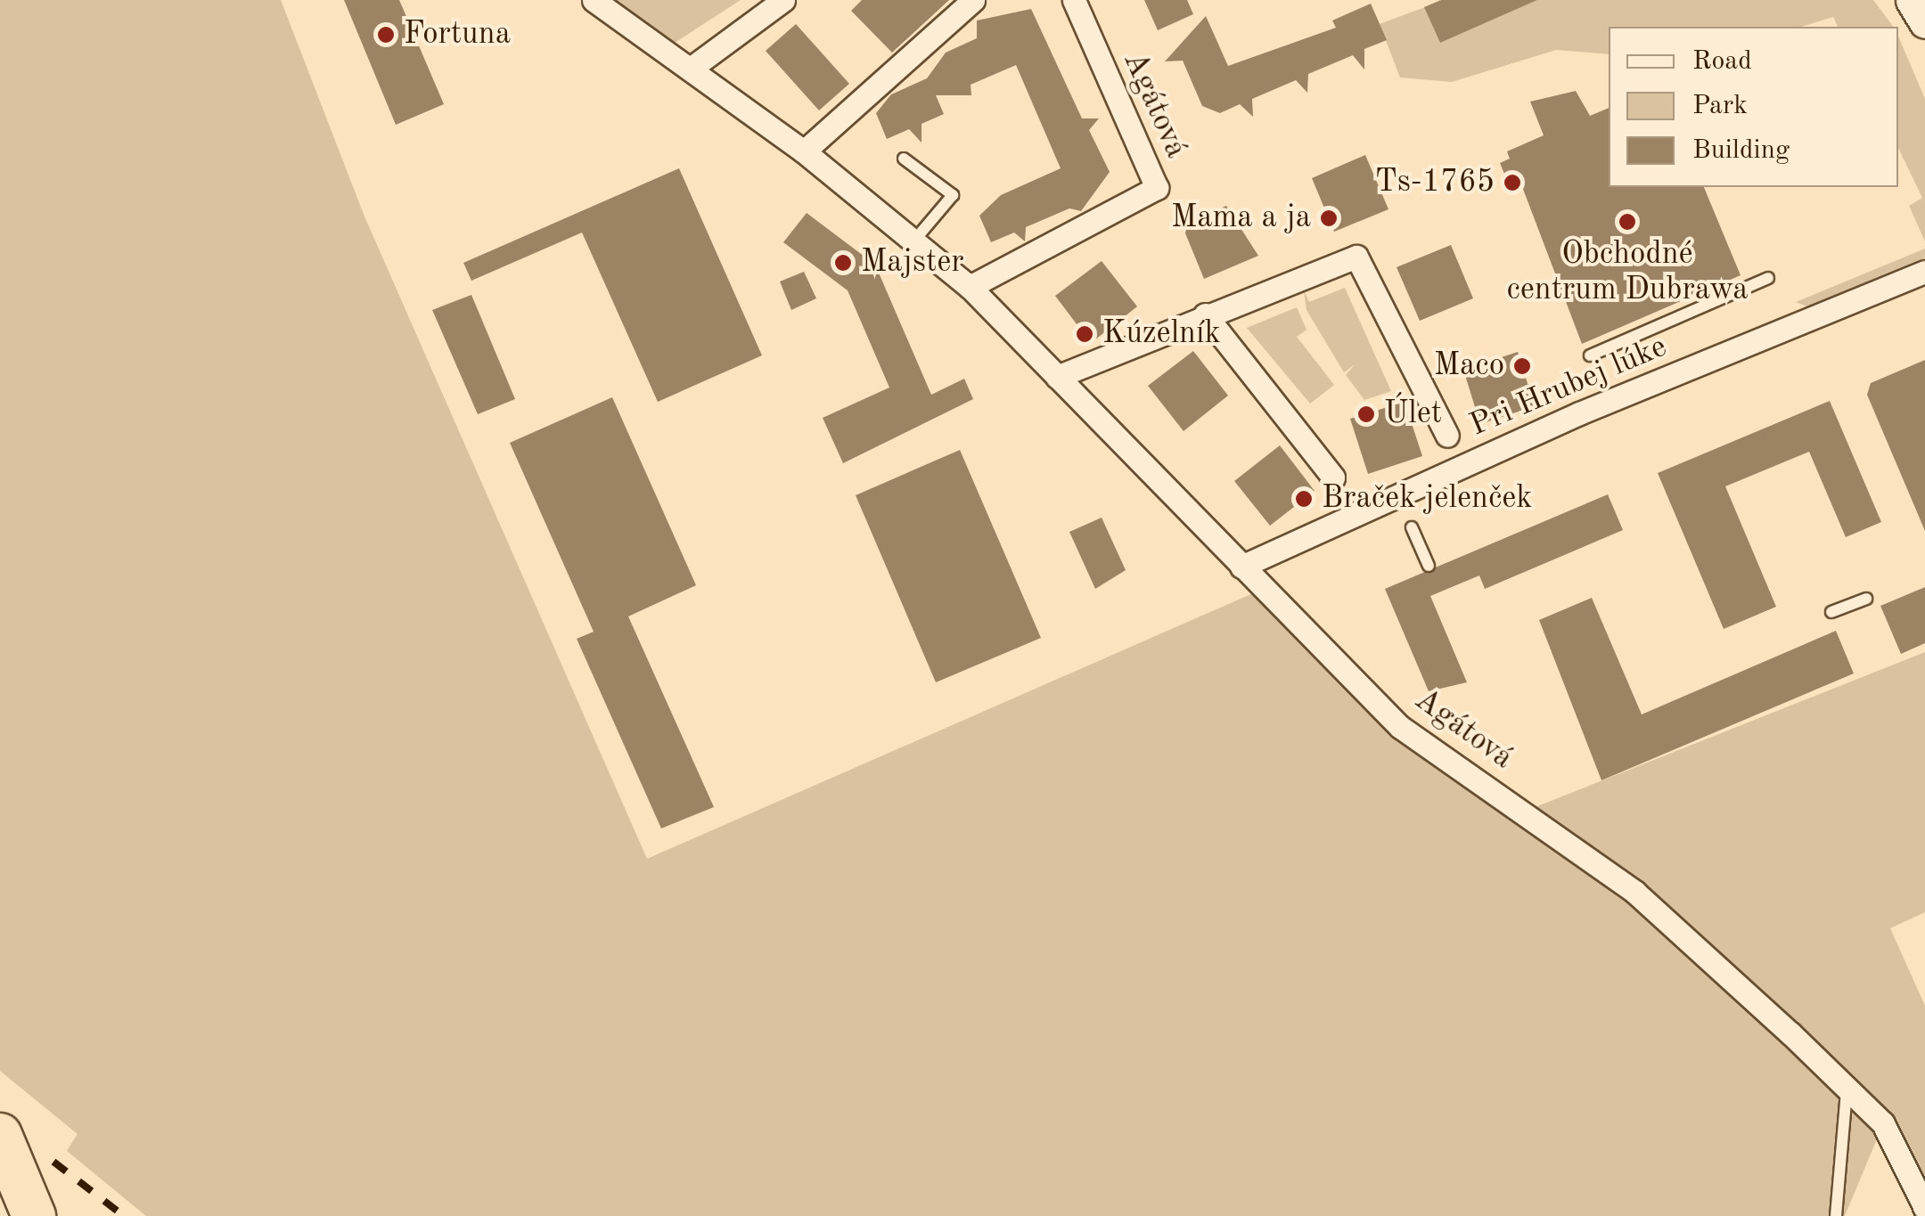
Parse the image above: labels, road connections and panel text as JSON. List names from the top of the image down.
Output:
{
  "streets": {
    "street": ["Agátová", "Pri Hrubej lúke"]
  },
  "crossings": [
    ["Agátová", "Pri Hrubej lúke"]
  ],
  "places": [
    "Fortuna",
    "Ts-1765",
    "Mama a ja",
    "Obchodné centrum Dubrawa",
    "Majster",
    "Kúzelník",
    "Maco",
    "Úlet",
    "Braček jelenček"
  ],
  "legend": ["Road", "Park", "Building"]
}
